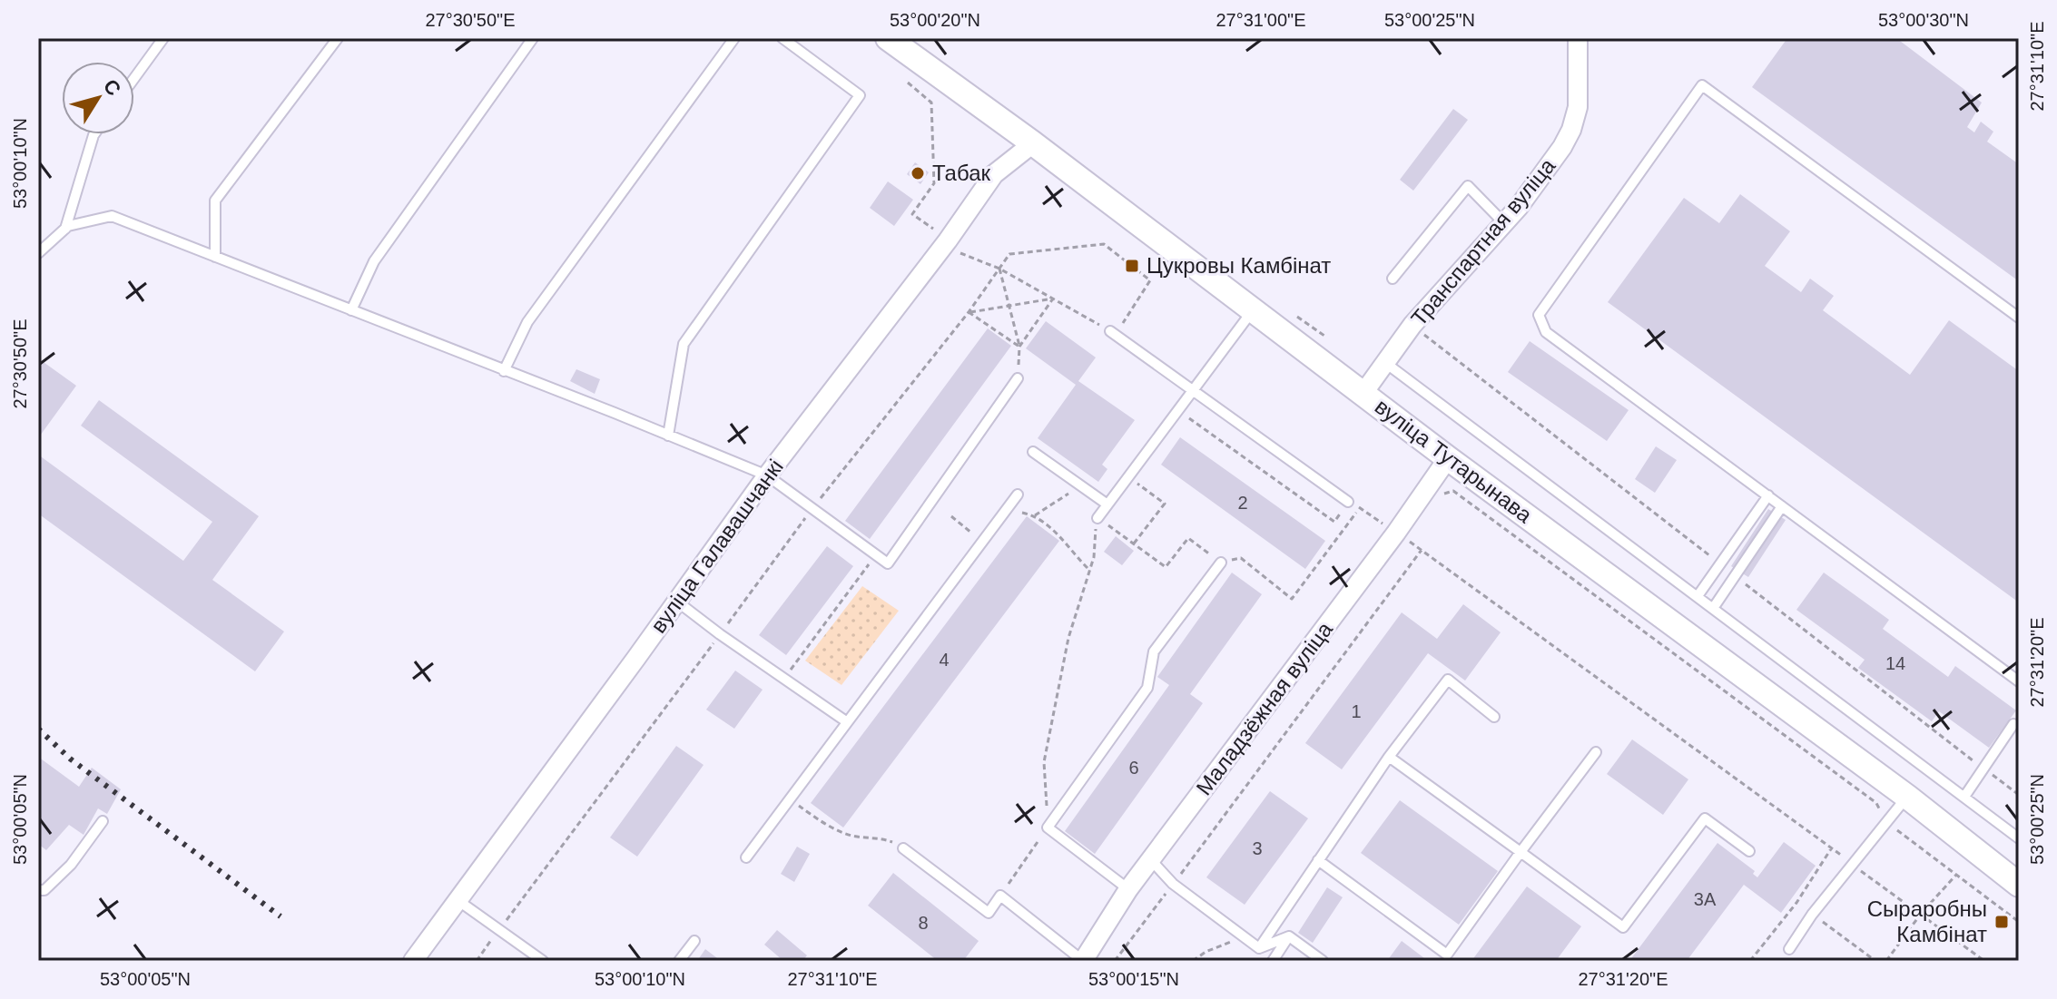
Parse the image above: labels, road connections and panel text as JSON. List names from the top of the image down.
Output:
{
  "streets": {
    "street": [
      "Транспартная вуліца",
      "вуліца Тутарынава",
      "вуліца Галавашчанкі",
      "Маладзёжная вуліца"
    ]
  },
  "crossings": [
    ["Транспартная вуліца", "вуліца Тутарынава"],
    ["вуліца Тутарынава", "вуліца Галавашчанкі"],
    ["вуліца Тутарынава", "Маладзёжная вуліца"]
  ],
  "places": {
    "other": ["Табак"],
    "transit": ["Цукровы Камбінат", "Сыраробны Камбінат"]
  },
  "house_numbers": [
    "2",
    "4",
    "14",
    "1",
    "6",
    "3",
    "3А",
    "8"
  ],
  "north": "top right",
  "coordinates": [
    "27°30'50\"E",
    "53°00'20\"N",
    "27°31'00\"E",
    "53°00'25\"N",
    "53°00'30\"N",
    "27°31'10\"E",
    "53°00'10\"N",
    "27°31'20\"E",
    "53°00'05\"N",
    "53°00'15\"N"
  ]
}
